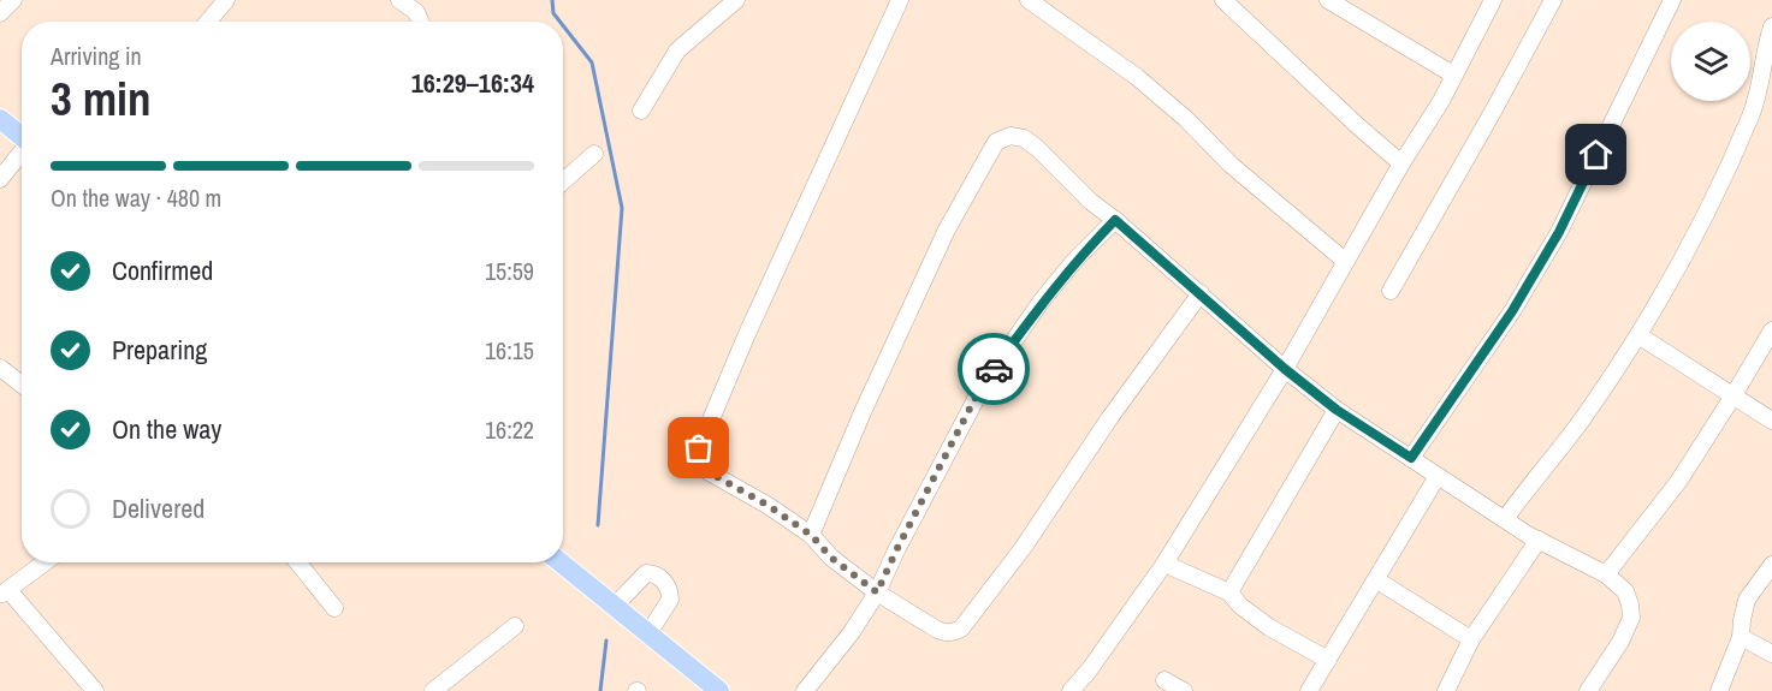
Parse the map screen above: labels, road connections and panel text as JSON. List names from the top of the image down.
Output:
{
  "page": {
    "heading": ["3 min", "Arriving in", "16:29–16:34"],
    "bar": "On the way · 480 m",
    "list": [
      ["Confirmed", "15:59"],
      ["Preparing", "16:15"],
      ["On the way", "16:22"],
      "Delivered"
    ]
  }
}
